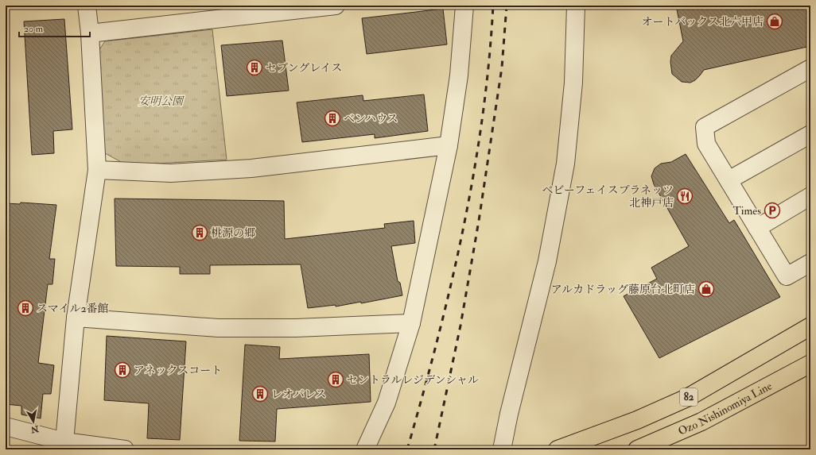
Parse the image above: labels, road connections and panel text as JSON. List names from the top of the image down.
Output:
{
  "streets": {
    "main road": ["82", "Ozo Nishinomiya Line"]
  },
  "parks": ["安明公園"],
  "places": {
    "shop": ["オートバックス北六甲店", "アルカドラッグ藤原台北町店"],
    "building": [
      "セブングレイス",
      "ベンハウス",
      "桃源の郷",
      "スマイル2番館",
      "アネックスコート",
      "セントラルレジデンシャル",
      "レオパレス"
    ],
    "restaurant": ["ベビーフェイスプラネッツ 北神戸店"],
    "parking": ["Times"]
  },
  "scale_bar": "20 m",
  "north": "bottom"
}
